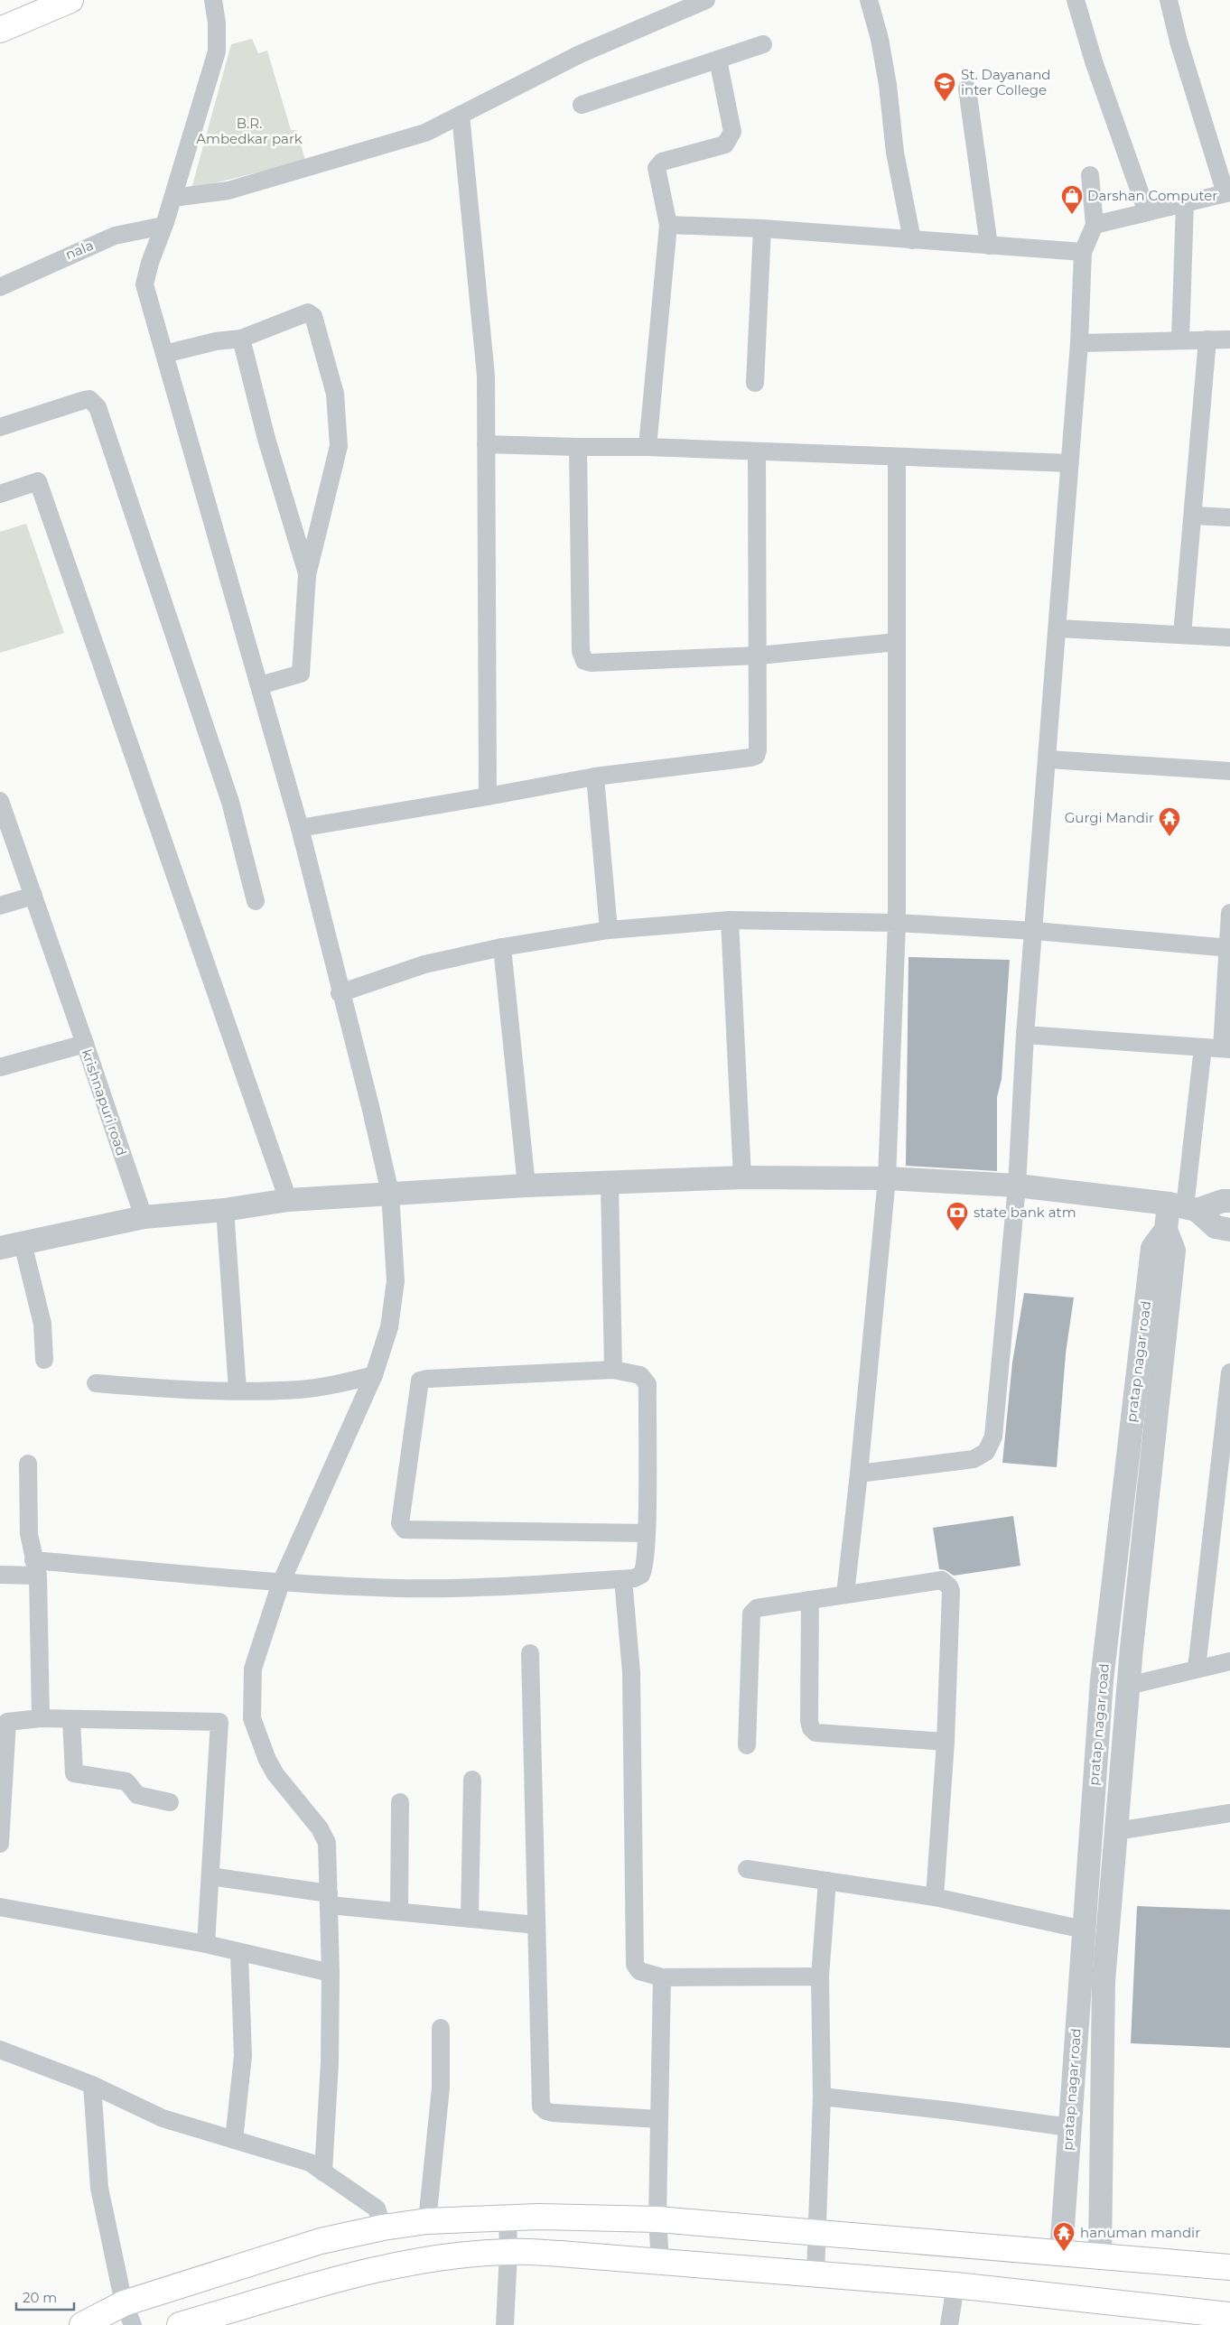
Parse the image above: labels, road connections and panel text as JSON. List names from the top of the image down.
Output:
{
  "streets": {
    "street": ["nala", "krishnapuri road", "pratap nagar road"]
  },
  "parks": ["B.R. Ambedkar park"],
  "places": {
    "school or university": ["St. Dayanand inter College"],
    "shop": ["Darshan Computer"],
    "temple": ["Gurgi Mandir", "hanuman mandir"],
    "bank": ["state bank atm"]
  },
  "scale_bar": "20 m"
}
